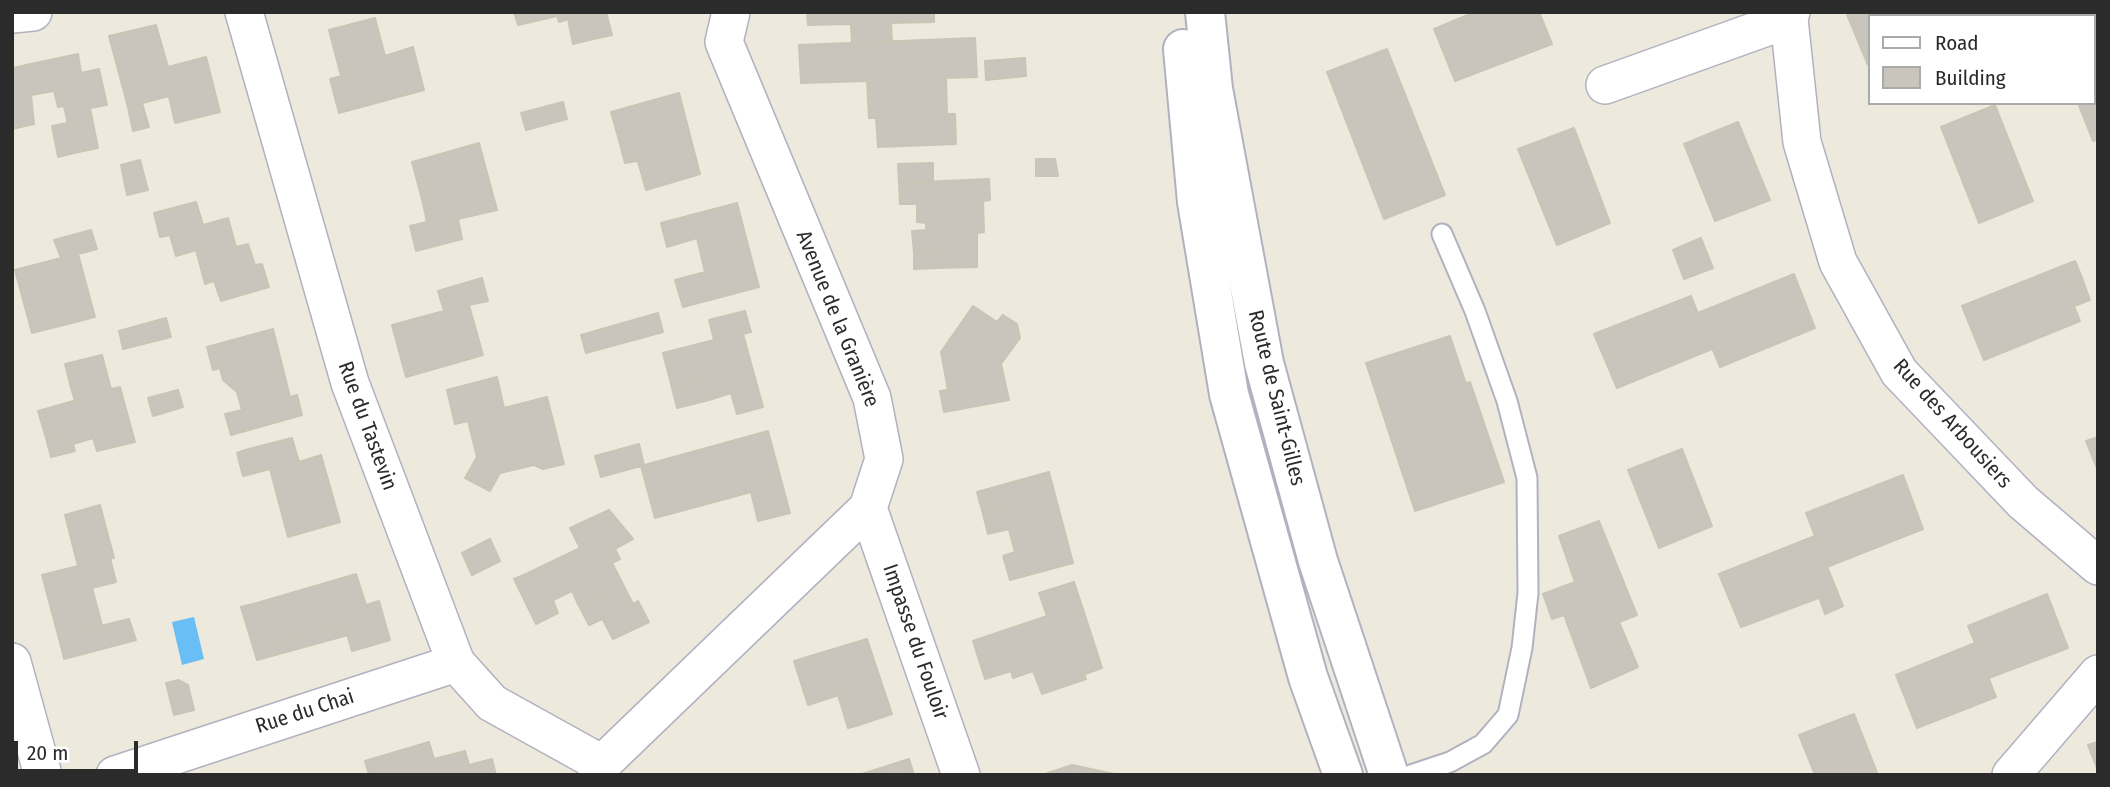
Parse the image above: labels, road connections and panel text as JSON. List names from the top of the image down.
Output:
{
  "streets": {
    "main road": ["Route de Saint-Gilles"],
    "street": [
      "Avenue de la Granière",
      "Rue des Arbousiers",
      "Rue du Tastevin",
      "Impasse du Fouloir",
      "Rue du Chai"
    ]
  },
  "crossings": [
    ["Avenue de la Granière", "Rue du Tastevin"],
    ["Avenue de la Granière", "Impasse du Fouloir"],
    ["Rue du Tastevin", "Rue du Chai"]
  ],
  "legend": ["Road", "Building"],
  "scale_bar": "20 m"
}
